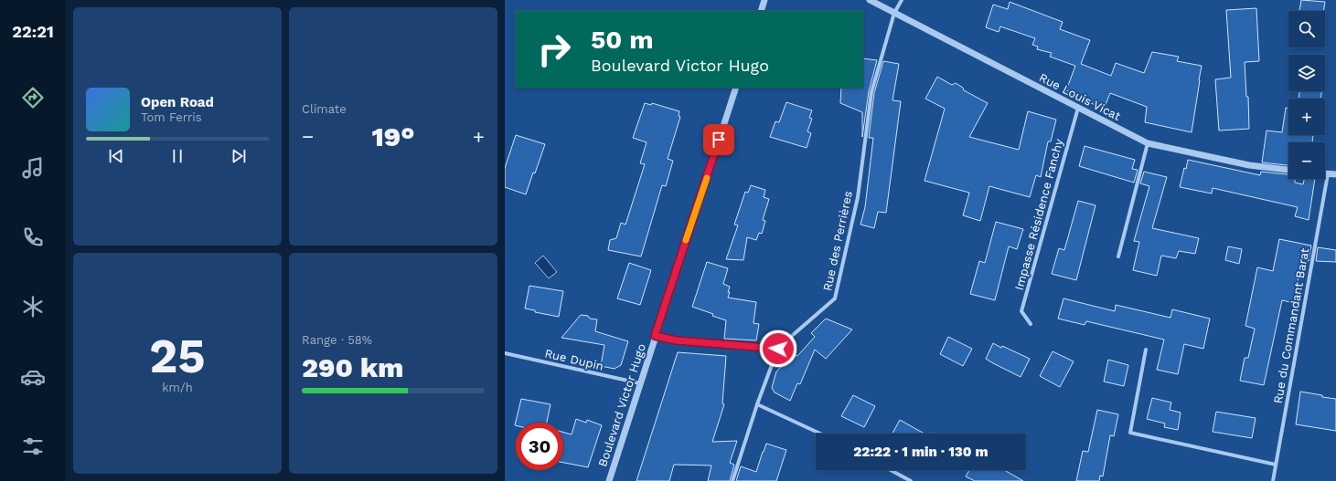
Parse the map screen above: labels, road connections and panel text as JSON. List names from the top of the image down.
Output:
{
  "streets": {
    "street": [
      "Rue Louis Vicat",
      "Impasse Résidence Fanchy",
      "Rue des Perrières",
      "Rue du Commandant Barat",
      "Rue Dupin",
      "Boulevard Victor Hugo"
    ]
  },
  "crossings": [
    ["Rue Louis Vicat", "Impasse Résidence Fanchy"],
    ["Rue Louis Vicat", "Rue des Perrières"],
    ["Rue Dupin", "Boulevard Victor Hugo"]
  ],
  "page": {
    "tabs": "22:21",
    "tile": [
      "Climate",
      ["25", "km/h"],
      ["Range · 58%", "290 km"]
    ],
    "map_buttons": ["+", "−"],
    "turn": ["50 m", "Boulevard Victor Hugo"],
    "song": ["Open Road", "Tom Ferris"],
    "heat": ["−", "19°", "+"],
    "limit": "30",
    "trip": "22:22 · 1 min · 130 m"
  }
}
